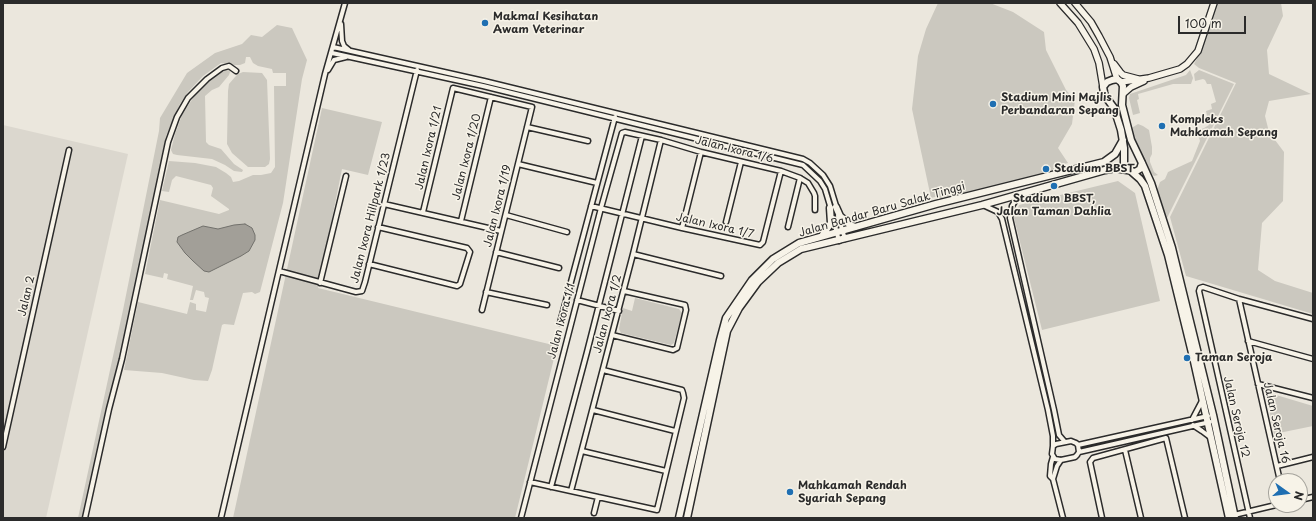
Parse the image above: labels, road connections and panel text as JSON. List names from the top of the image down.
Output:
{
  "streets": {
    "main road": ["Jalan Bandar Baru Salak Tinggi"],
    "street": [
      "Jalan Ixora 1/21",
      "Jalan Ixora 1/6",
      "Jalan Ixora 1/20",
      "Jalan Ixora 1/19",
      "Jalan Ixora Hillpark 1/23",
      "Jalan Ixora 1/7",
      "Jalan 2",
      "Jalan Ixora 1/2",
      "Jalan Ixora 1/1",
      "Jalan Seroja 12",
      "Jalan Seroja 16"
    ]
  },
  "crossings": [
    ["Jalan Ixora 1/21", "Jalan Ixora 1/20"],
    ["Jalan Ixora 1/21", "Jalan Ixora 1/19"],
    ["Jalan Ixora 1/6", "Jalan Ixora 1/7"],
    ["Jalan Ixora 1/6", "Jalan Ixora 1/2"],
    ["Jalan Ixora 1/6", "Jalan Ixora 1/1"],
    ["Jalan Ixora 1/20", "Jalan Ixora 1/19"],
    ["Jalan Ixora 1/7", "Jalan Ixora 1/2"],
    ["Jalan Ixora 1/7", "Jalan Ixora 1/1"],
    ["Jalan Seroja 12", "Jalan Seroja 16"]
  ],
  "places": [
    "Makmal Kesihatan Awam Veterinar",
    "Stadium Mini Majlis Perbandaran Sepang",
    "Kompleks Mahkamah Sepang",
    "Stadium BBST",
    "Stadium BBST, Jalan Taman Dahlia",
    "Taman Seroja",
    "Mahkamah Rendah Syariah Sepang"
  ],
  "scale_bar": "100 m",
  "north": "right"
}
